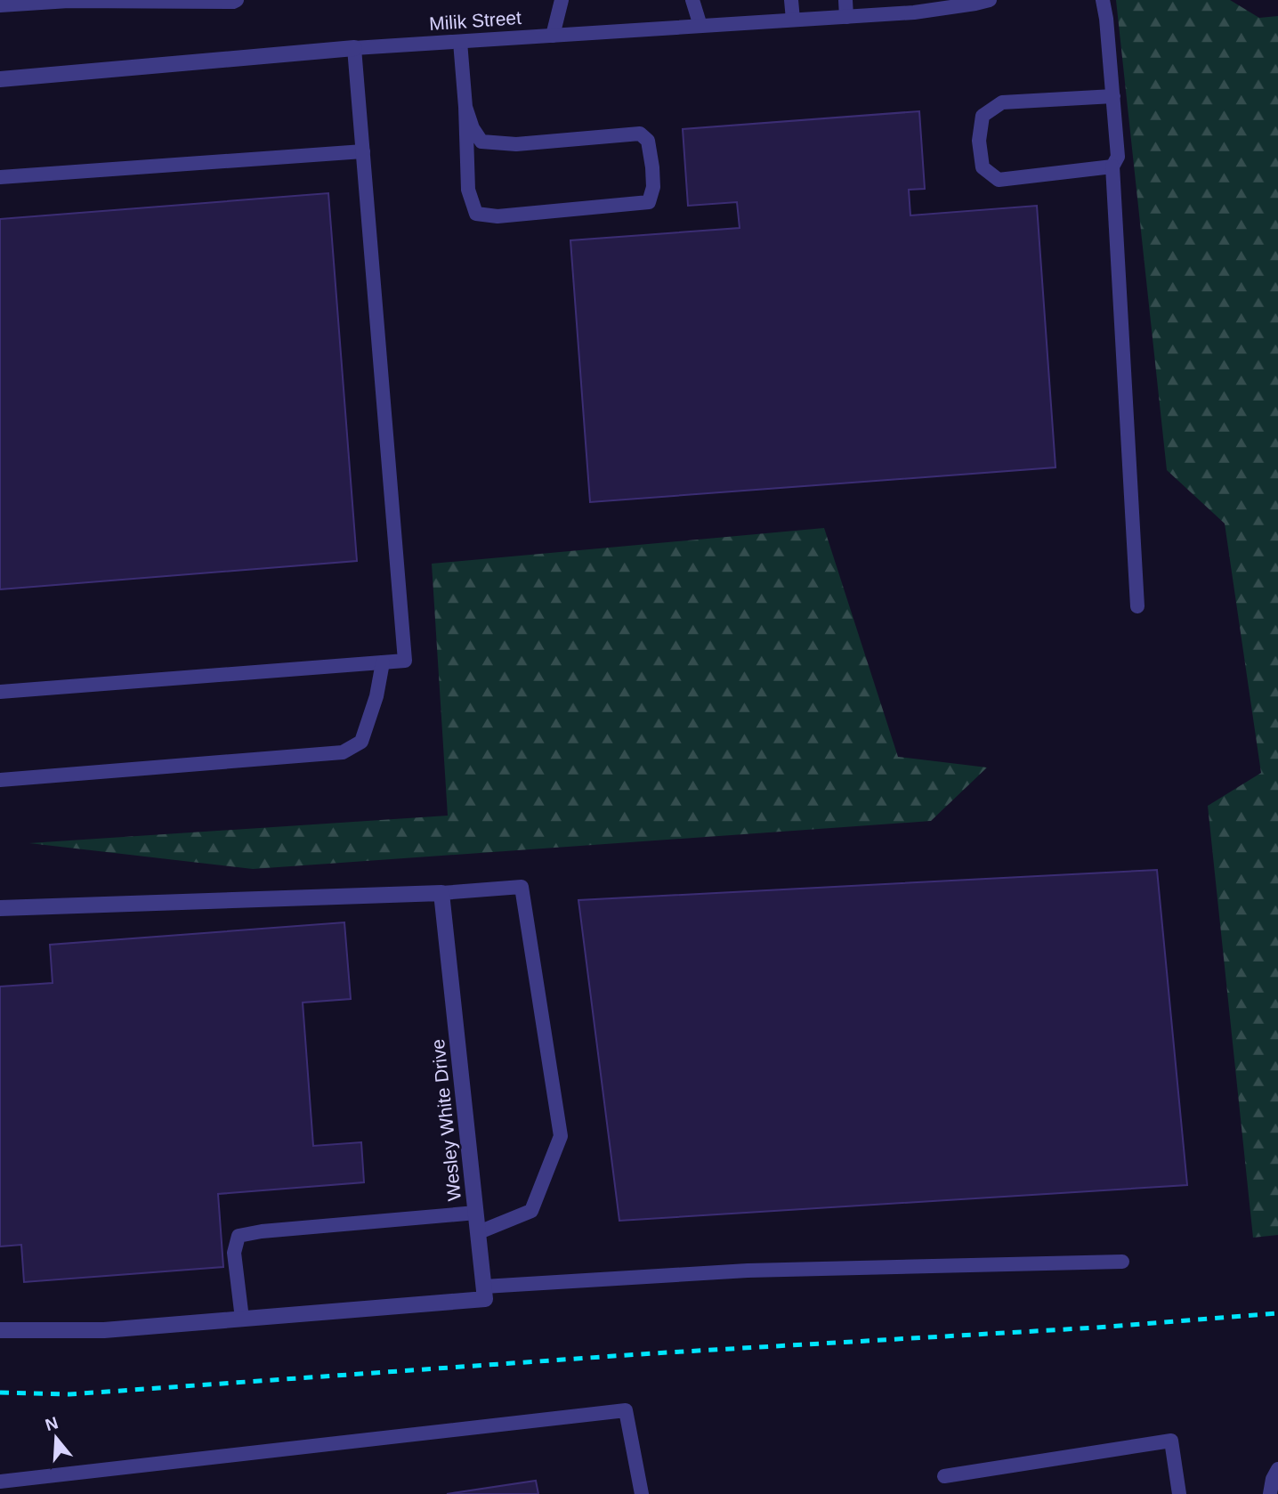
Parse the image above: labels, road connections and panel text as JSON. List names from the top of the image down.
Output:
{
  "streets": {
    "street": ["Milik Street", "Wesley White Drive"]
  },
  "north": "top"
}
